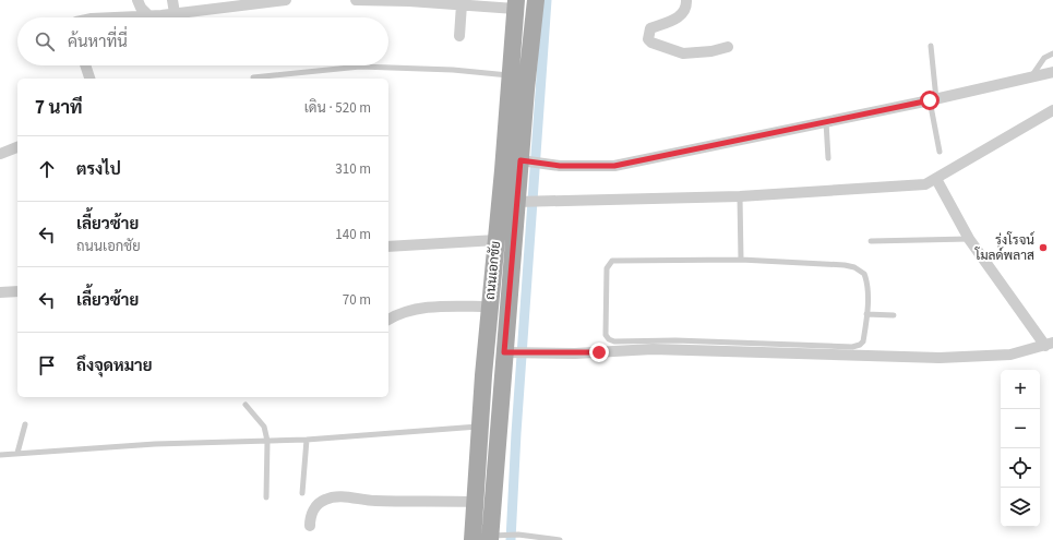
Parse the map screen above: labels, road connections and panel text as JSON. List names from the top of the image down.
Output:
{
  "streets": {
    "main road": ["ถนนเอกชัย"]
  },
  "places": ["รุ่งโรจน์ โมลด์พลาส"],
  "page": {
    "search": "ค้นหาที่นี่",
    "heading": ["7 นาที", "เดิน · 520 m"],
    "list": [
      ["ตรงไป", "310 m"],
      ["เลี้ยวซ้าย", "ถนนเอกชัย", "140 m"],
      ["เลี้ยวซ้าย", "70 m"],
      "ถึงจุดหมาย"
    ],
    "map_buttons": ["+", "−"]
  }
}
